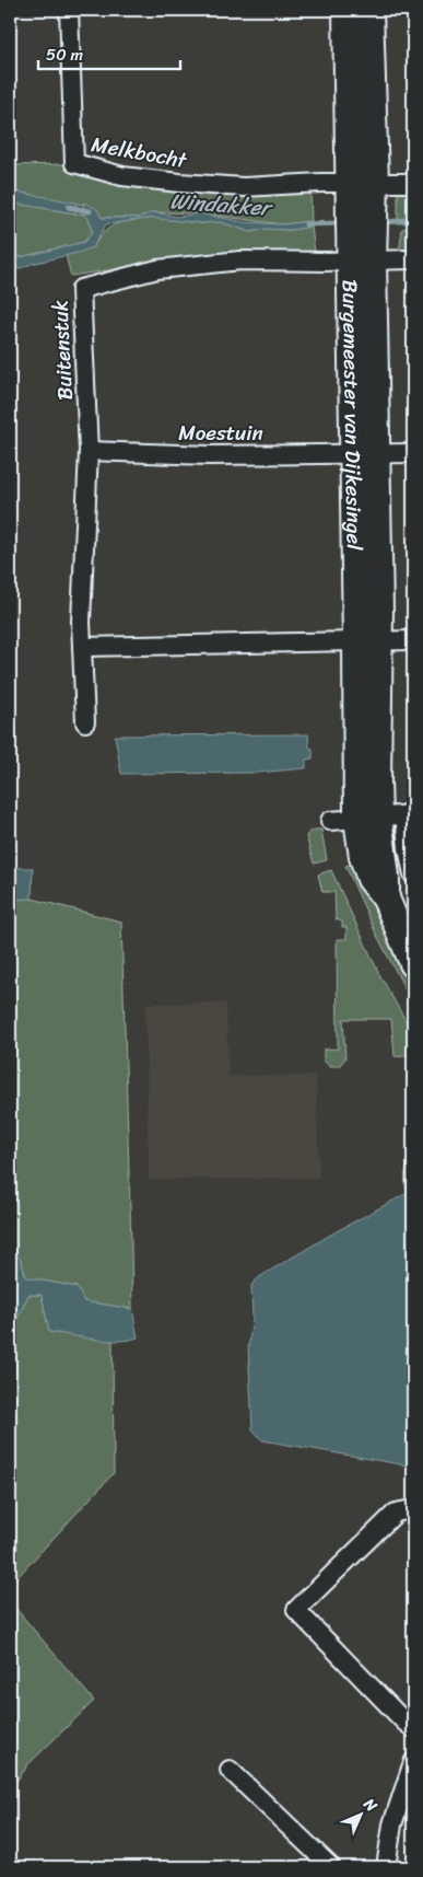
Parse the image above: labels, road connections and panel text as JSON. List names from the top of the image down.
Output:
{
  "streets": {
    "street": [
      "Melkbocht",
      "Buitenstuk",
      "Burgemeester van Dijkesingel",
      "Moestuin"
    ]
  },
  "crossings": [
    ["Melkbocht", "Burgemeester van Dijkesingel"],
    ["Buitenstuk", "Burgemeester van Dijkesingel"],
    ["Buitenstuk", "Moestuin"],
    ["Burgemeester van Dijkesingel", "Moestuin"]
  ],
  "water": ["Windakker"],
  "scale_bar": "50 m",
  "north": "top right"
}
